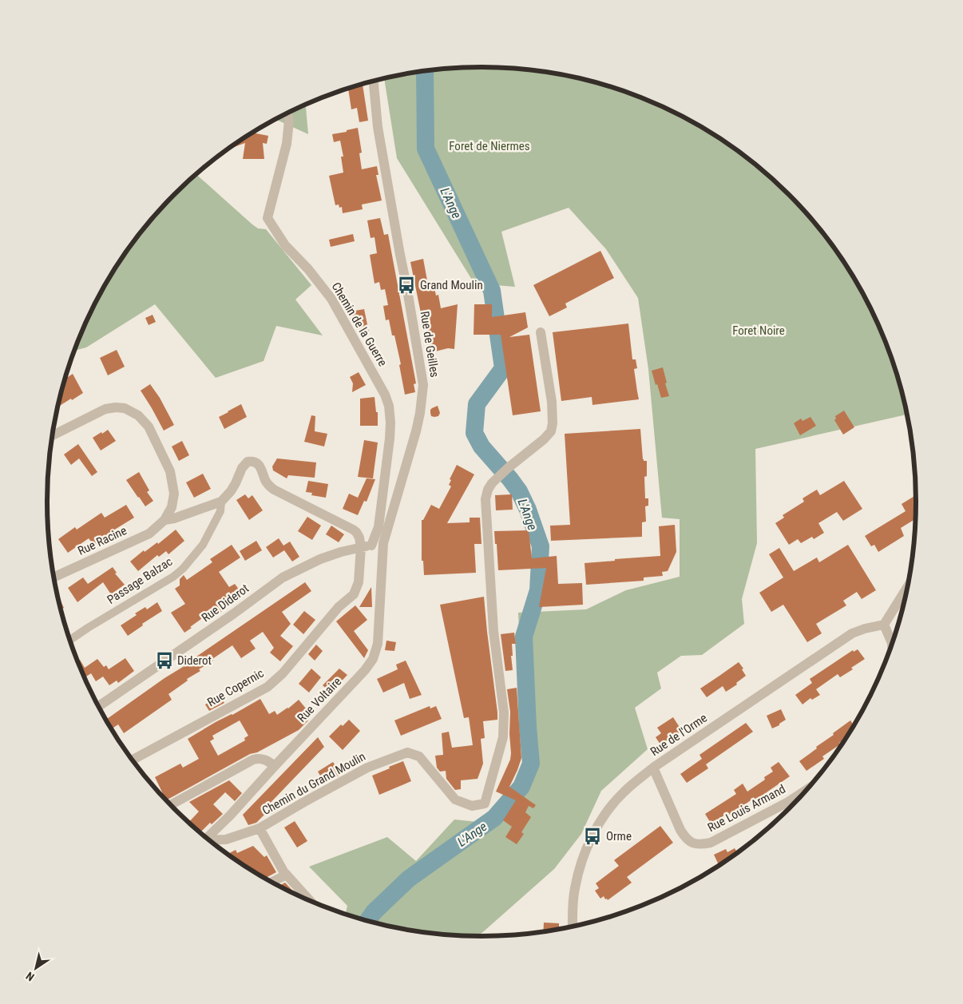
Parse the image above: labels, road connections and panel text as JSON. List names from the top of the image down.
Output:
{
  "streets": {
    "street": [
      "Chemin de la Guerre",
      "Rue de Geilles",
      "Rue Racine",
      "Passage Balzac",
      "Rue Diderot",
      "Rue Copernic",
      "Rue Voltaire",
      "Rue de l'Orme",
      "Chemin du Grand Moulin",
      "Rue Louis Armand"
    ]
  },
  "crossings": [
    ["Chemin de la Guerre", "Rue Diderot"],
    ["Rue de Geilles", "Rue Diderot"],
    ["Rue de Geilles", "Rue Voltaire"],
    ["Passage Balzac", "Rue Diderot"],
    ["Passage Balzac", "Rue Copernic"],
    ["Rue Diderot", "Rue Copernic"],
    ["Rue Diderot", "Rue Voltaire"],
    ["Rue de l'Orme", "Rue Louis Armand"]
  ],
  "water": ["L'Ange"],
  "parks": ["Foret de Niermes", "Foret Noire"],
  "places": {
    "bus stop": ["Grand Moulin", "Diderot", "Orme"]
  },
  "north": "bottom left"
}
